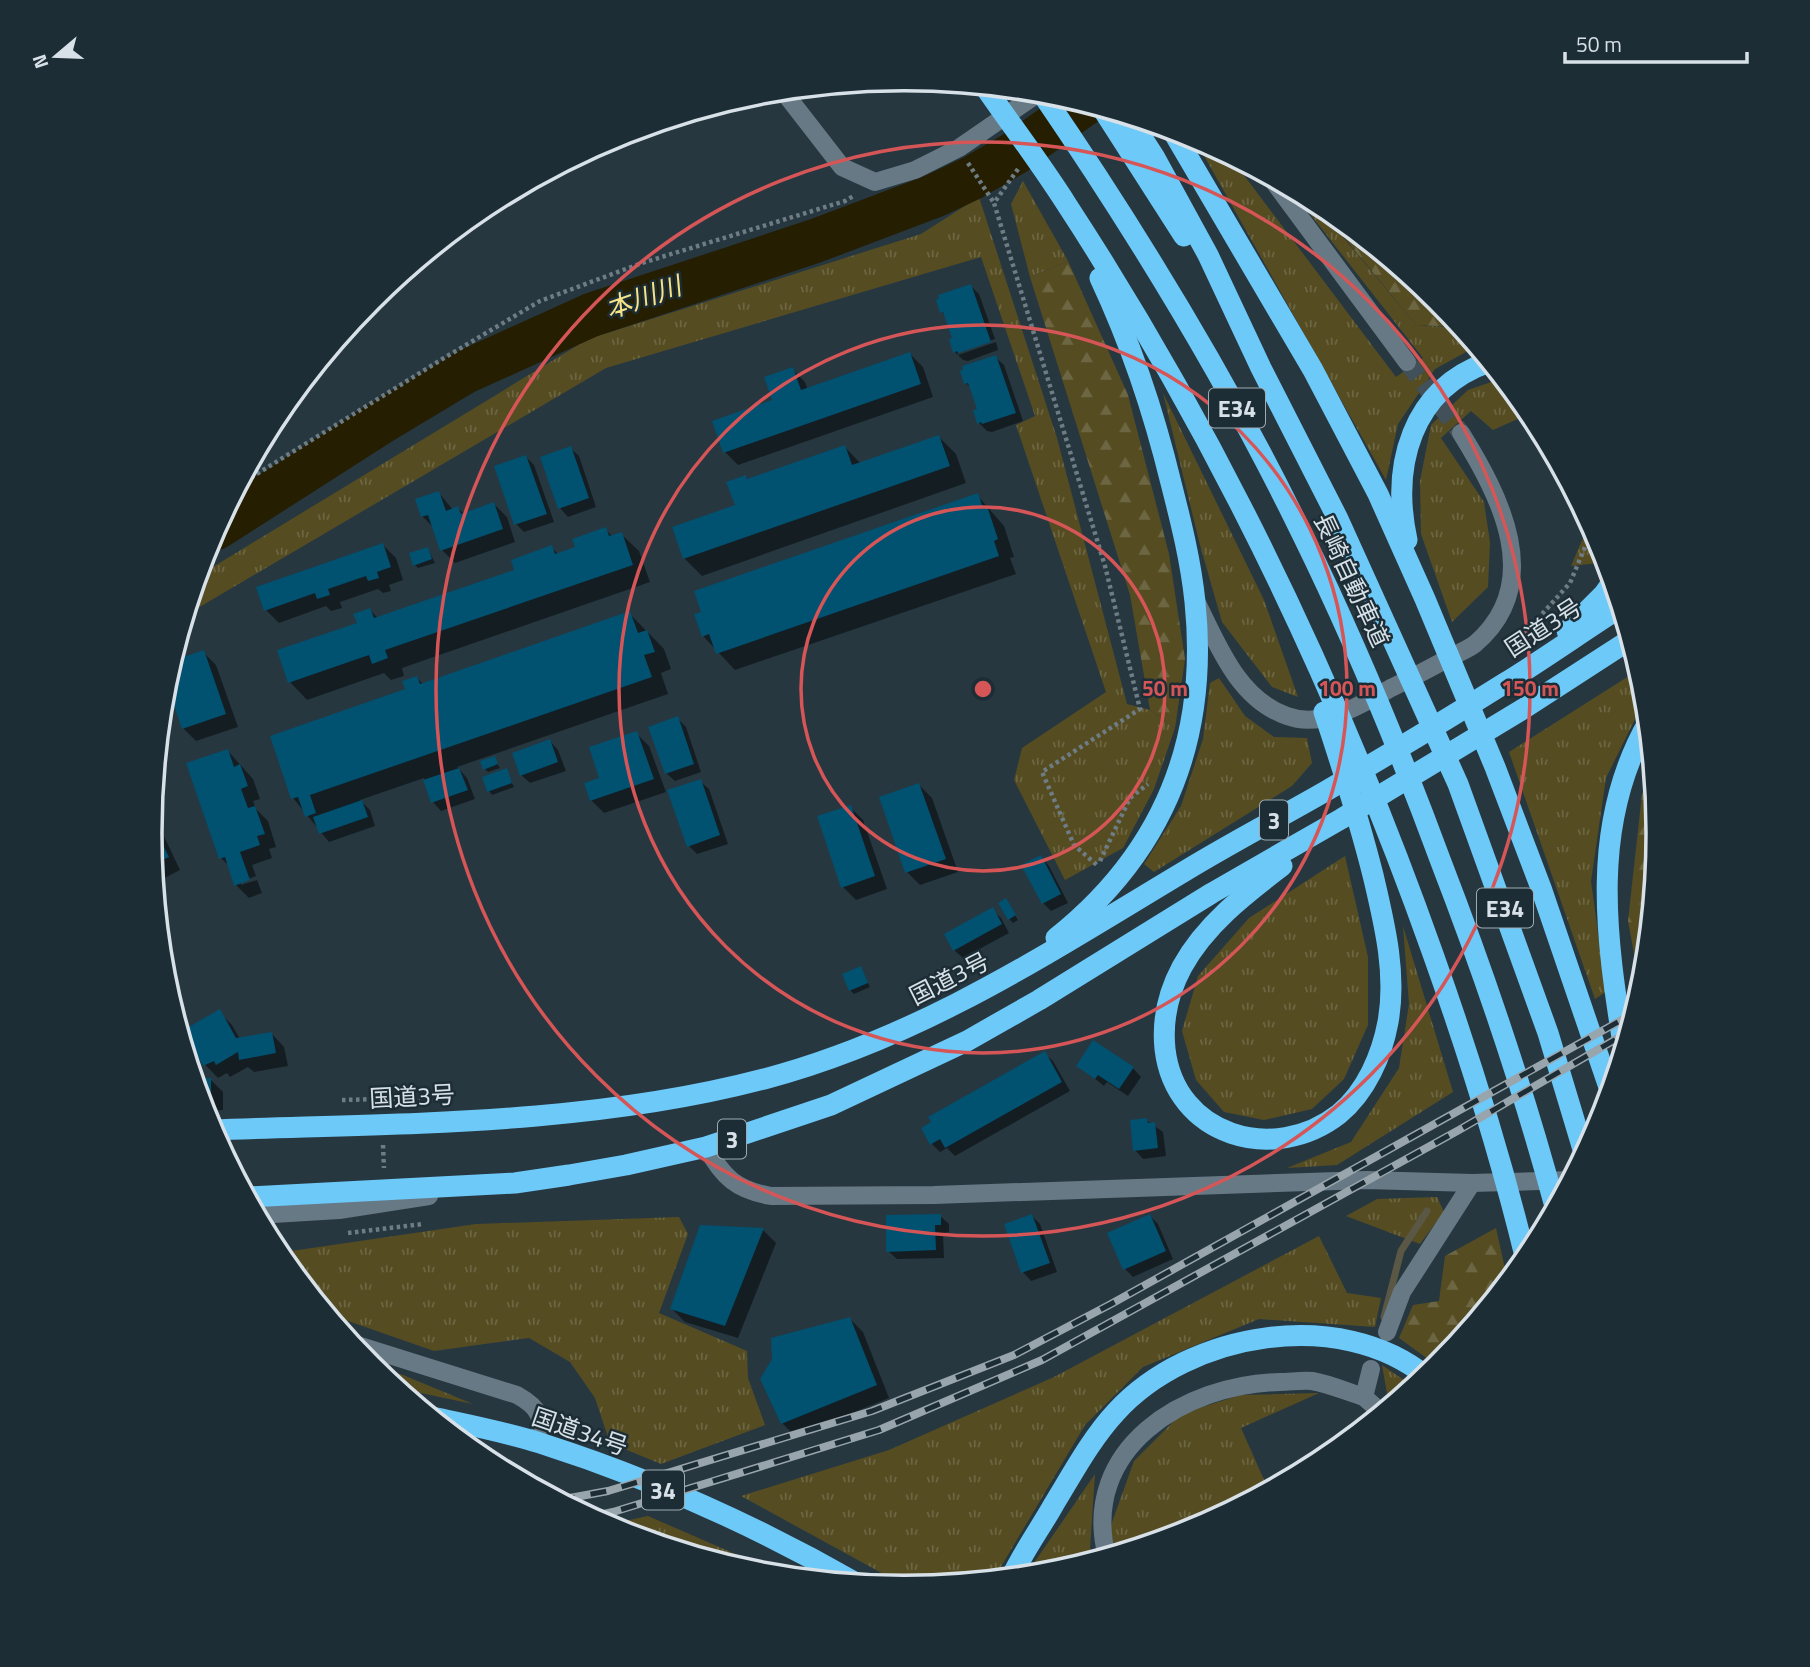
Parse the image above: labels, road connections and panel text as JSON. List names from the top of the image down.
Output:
{
  "streets": {
    "highway": [
      "E34",
      "長崎自動車道",
      "国道3号",
      "3",
      "国道34号",
      "34"
    ]
  },
  "water": ["本川川"],
  "scale_bar": "50 m",
  "north": "left",
  "rings": ["50 m", "100 m", "150 m"]
}
